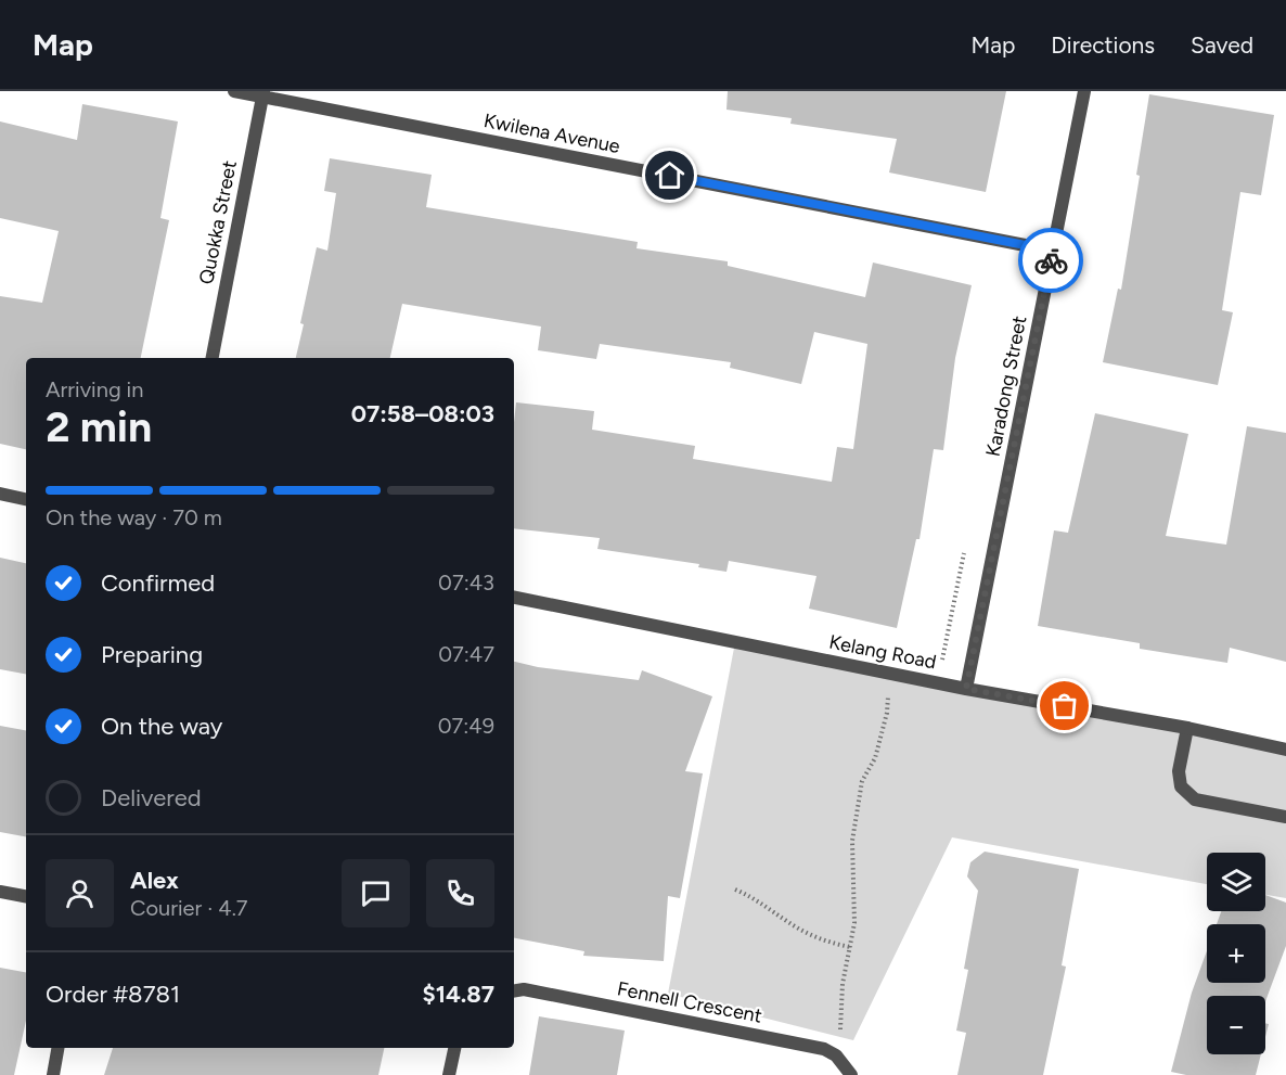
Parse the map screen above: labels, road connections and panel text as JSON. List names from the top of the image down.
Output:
{
  "streets": {
    "street": [
      "Kwilena Avenue",
      "Quokka Street",
      "Karadong Street",
      "Kelang Road",
      "Fennell Crescent"
    ]
  },
  "crossings": [
    ["Kwilena Avenue", "Quokka Street"],
    ["Kwilena Avenue", "Karadong Street"],
    ["Karadong Street", "Kelang Road"]
  ],
  "page": {
    "header": "Map",
    "nav": ["Map", "Directions", "Saved"],
    "heading": ["2 min", "Arriving in", "07:58–08:03"],
    "panel": [
      "Alex",
      "Courier · 4.7",
      "Order #8781",
      "$14.87"
    ],
    "bar": "On the way · 70 m",
    "list": [
      ["Confirmed", "07:43"],
      ["Preparing", "07:47"],
      ["On the way", "07:49"],
      "Delivered"
    ],
    "map_buttons": ["+", "−"]
  }
}
